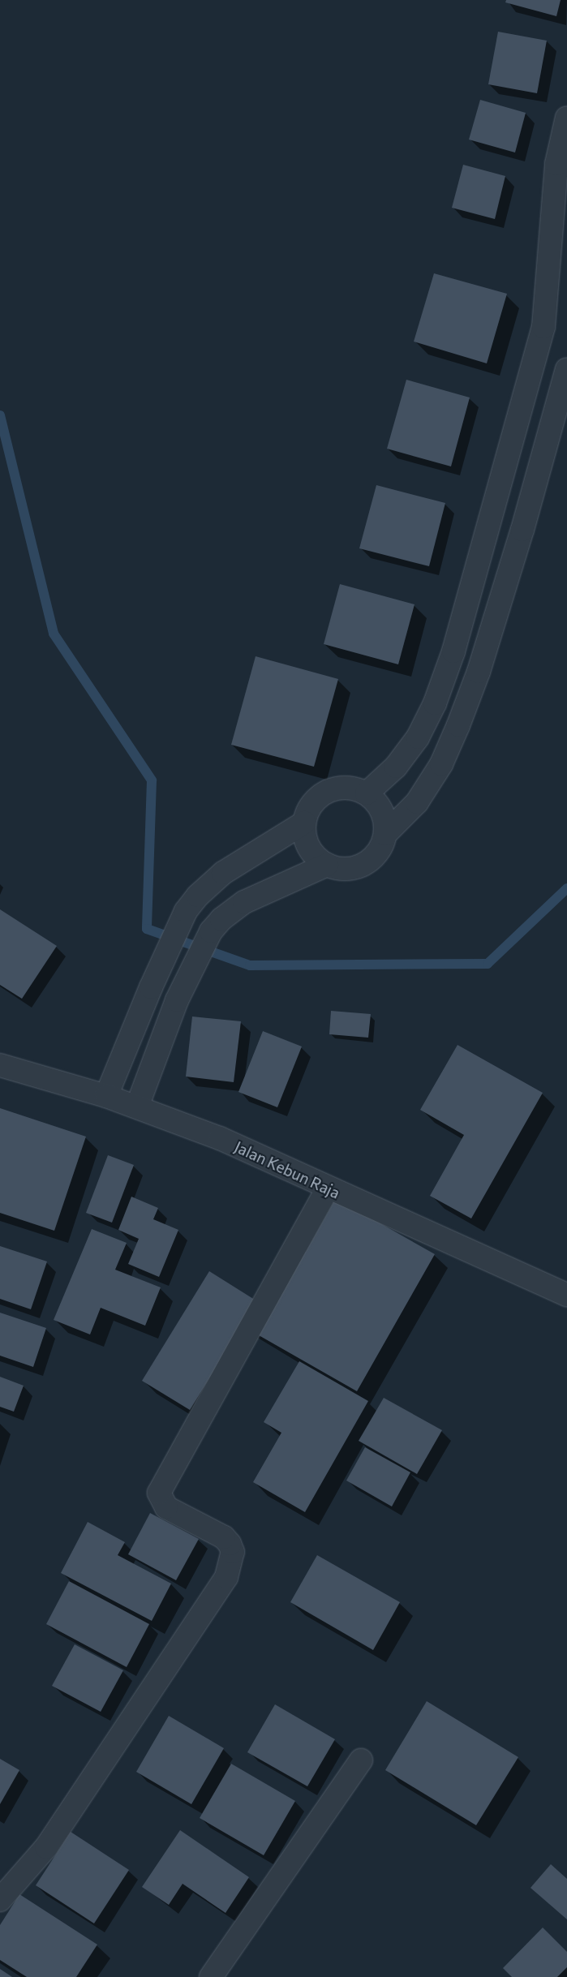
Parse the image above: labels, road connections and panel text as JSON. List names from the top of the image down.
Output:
{
  "streets": {
    "street": ["Jalan Kebun Raja"]
  }
}
